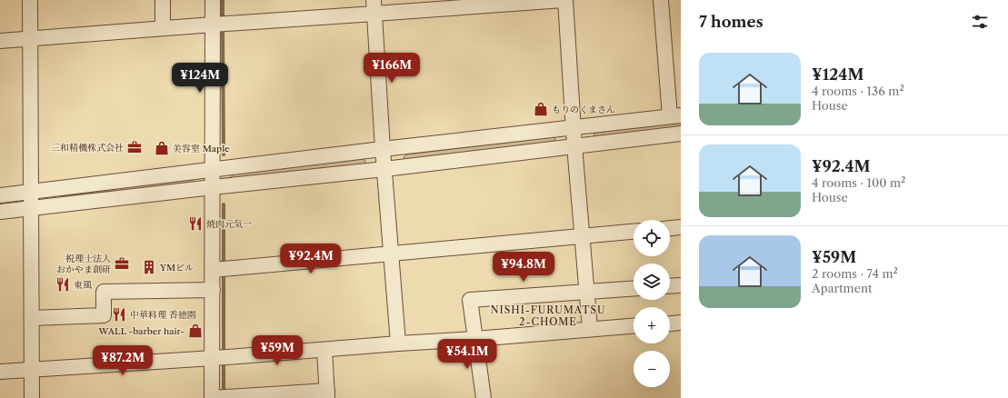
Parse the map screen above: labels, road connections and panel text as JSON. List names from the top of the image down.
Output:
{
  "districts": ["NISHI-FURUMATSU 2-CHOME"],
  "places": {
    "shop": ["もりのくまさん", "美容室 Maple", "WALL -barber hair-"],
    "office": ["三和精機株式会社", "税理士法人 おかやま創研"],
    "restaurant": ["焼肉元気一", "東風", "中華料理 香徳園"],
    "building": ["YMビル"]
  },
  "page": {
    "heading": "7 homes",
    "list": [
      {
        "name": "¥124M",
        "note": "4 rooms · 136 m² · House"
      },
      {
        "name": "¥92.4M",
        "note": "4 rooms · 100 m² · House"
      },
      {
        "name": "¥59M",
        "note": "2 rooms · 74 m² · Apartment"
      }
    ],
    "price": [
      "¥166M",
      "¥124M",
      "¥92.4M",
      "¥94.8M",
      "¥59M",
      "¥54.1M",
      "¥87.2M"
    ],
    "map_buttons": ["+", "−"]
  }
}
